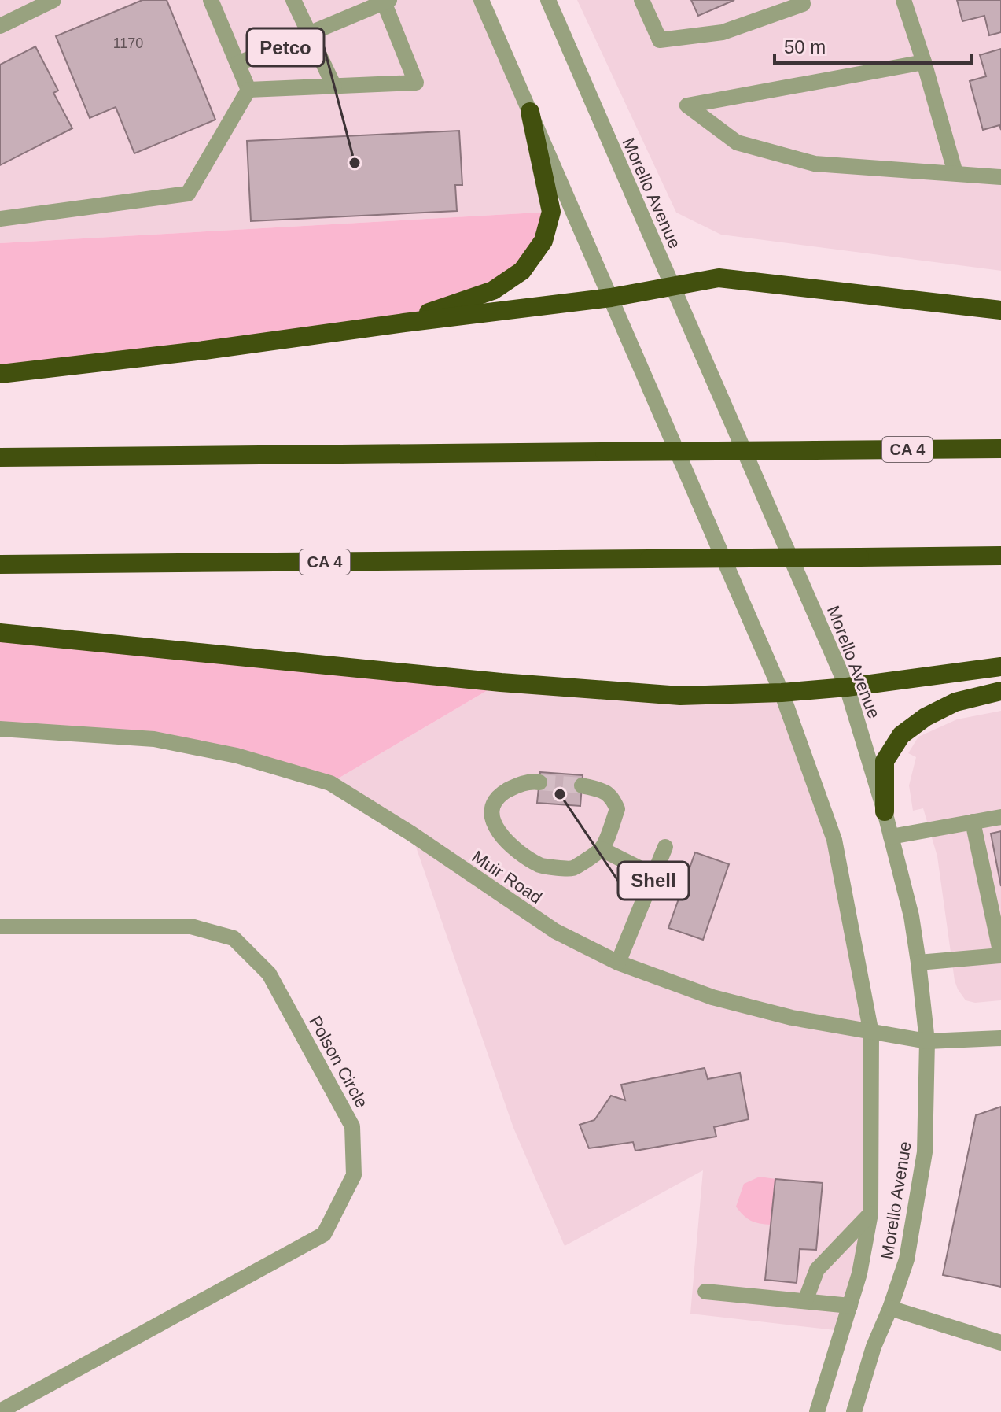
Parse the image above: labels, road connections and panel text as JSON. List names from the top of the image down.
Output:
{
  "streets": {
    "highway": ["CA 4"],
    "street": ["Morello Avenue", "Muir Road", "Polson Circle"]
  },
  "crossings": [
    ["Morello Avenue", "Muir Road"]
  ],
  "places": ["Petco", "Shell"],
  "house_numbers": ["1170"],
  "scale_bar": "50 m"
}
